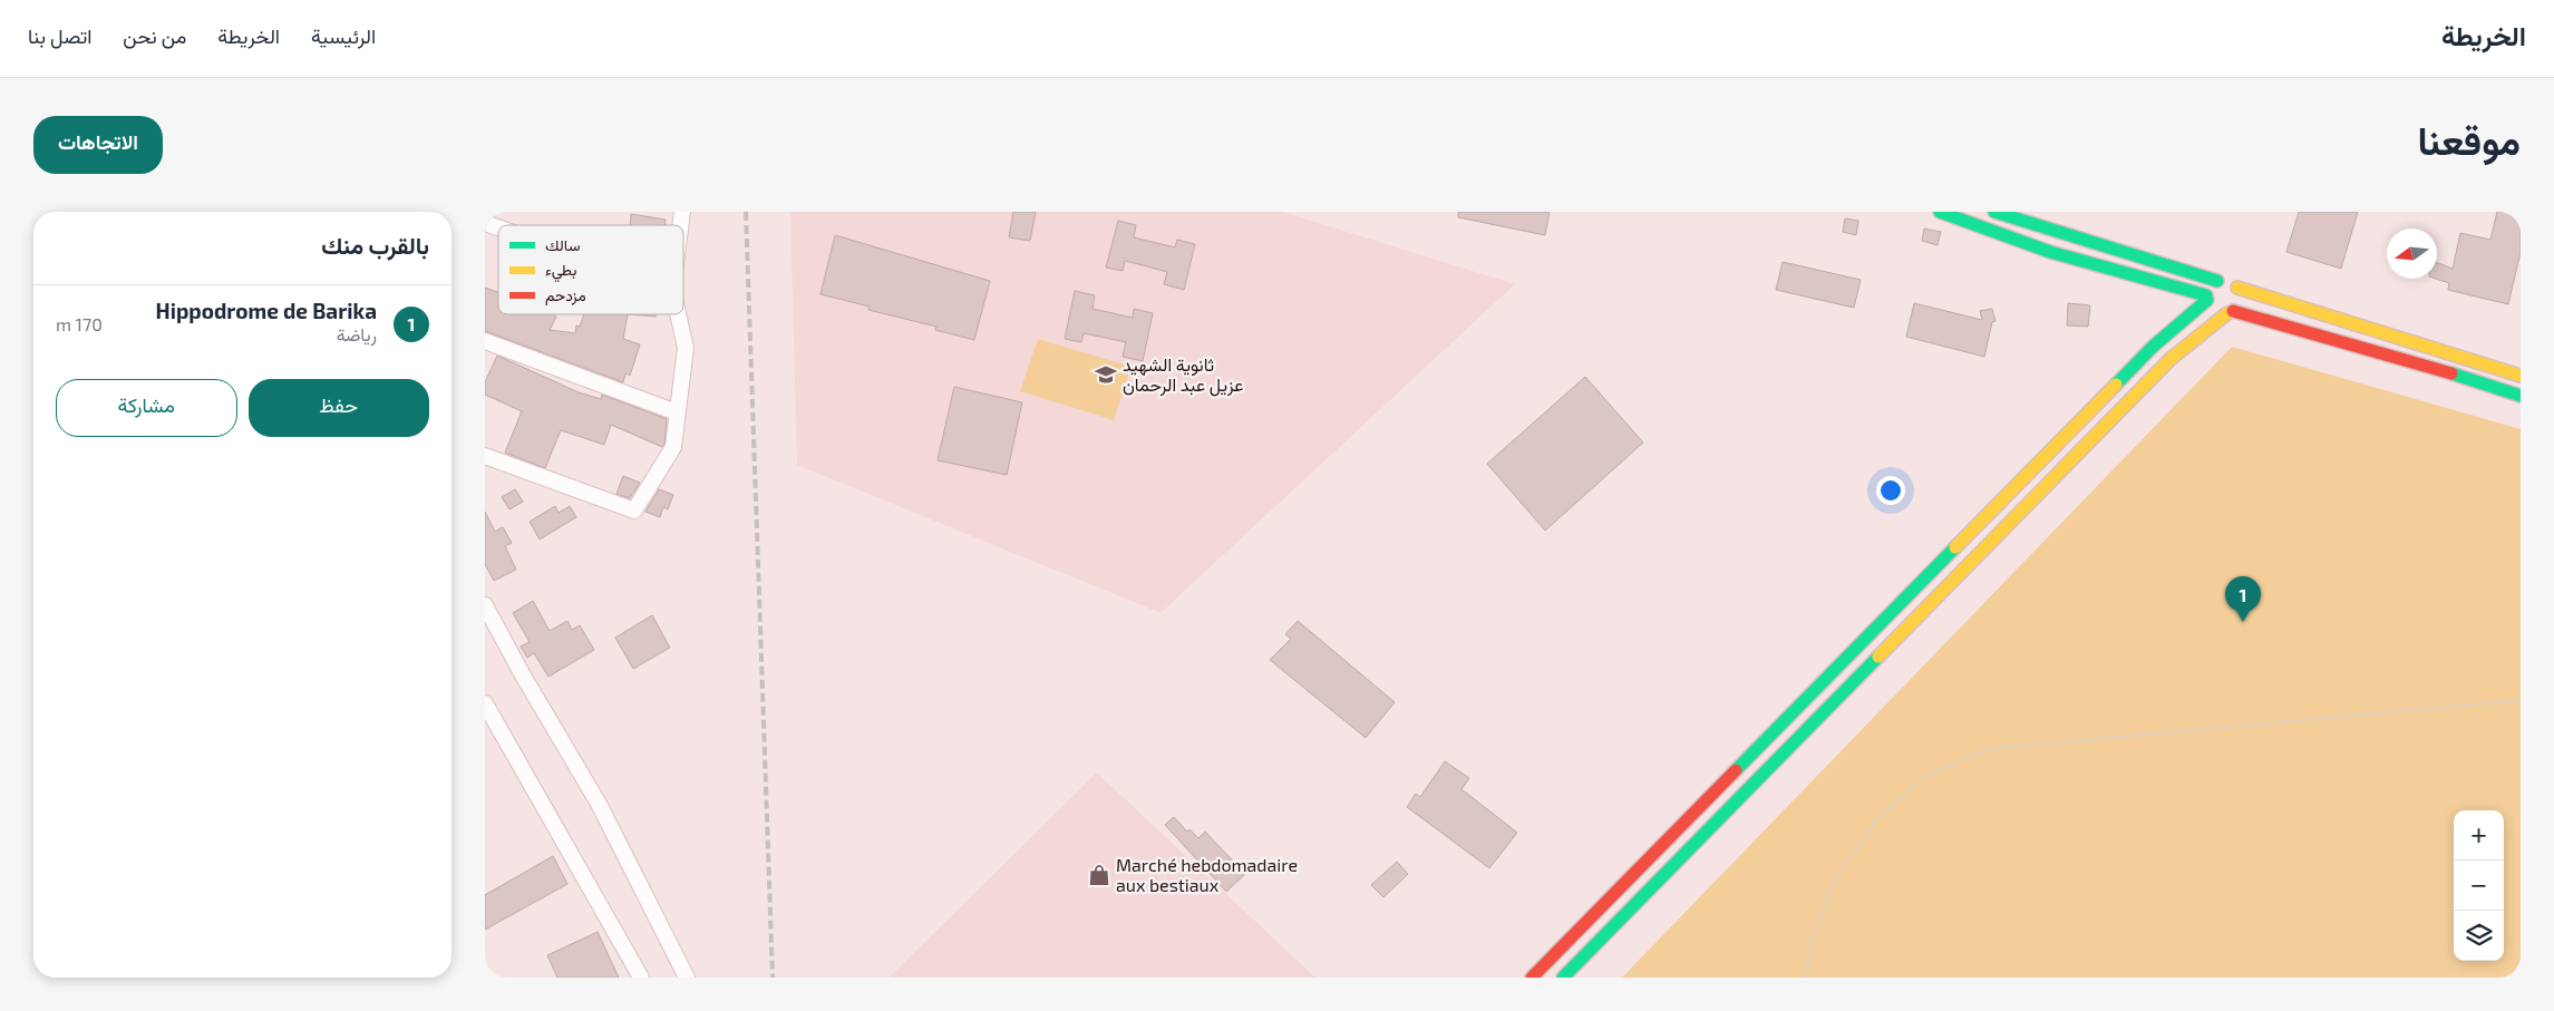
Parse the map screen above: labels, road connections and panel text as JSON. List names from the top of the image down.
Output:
{
  "places": {
    "school or university": ["ثانوية الشهيد عزيل عبد الرحمان"],
    "shop": ["Marché hebdomadaire aux bestiaux"]
  },
  "legend": ["سالك", "بطيء", "مزدحم"],
  "north": "left",
  "page": {
    "header": "الخريطة",
    "nav": [
      "الرئيسية",
      "الخريطة",
      "من نحن",
      "اتصل بنا"
    ],
    "title": "موقعنا",
    "buttons": [
      "الاتجاهات",
      ["حفظ", "مشاركة"]
    ],
    "heading": "بالقرب منك",
    "list": [
      {
        "mark": "1",
        "name": "Hippodrome de Barika",
        "note": "رياضة",
        "value": "170 m"
      }
    ],
    "pins": "1",
    "map_buttons": ["+", "−"]
  }
}
